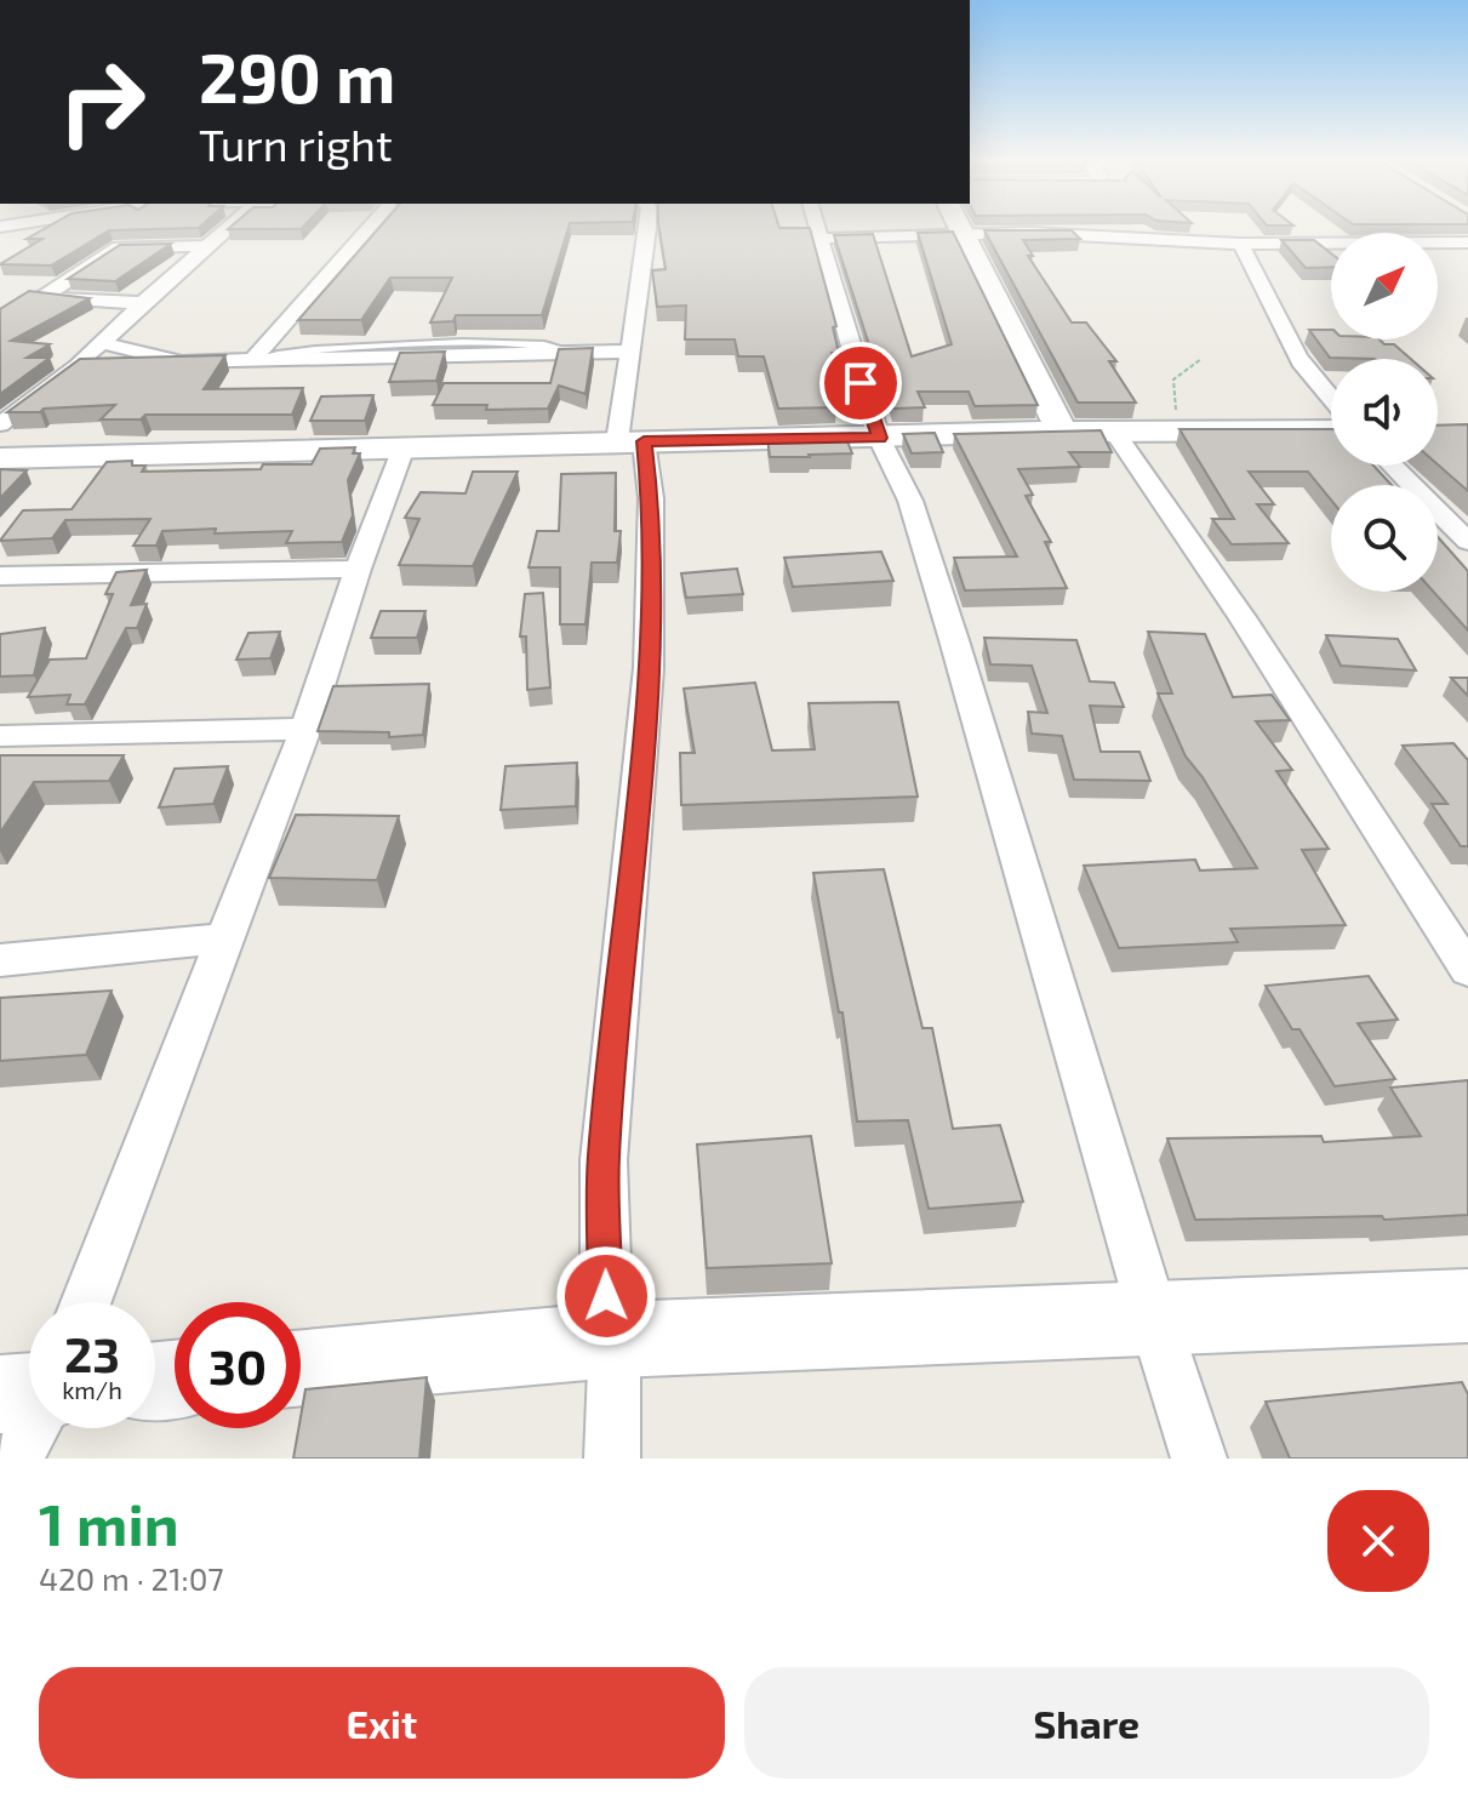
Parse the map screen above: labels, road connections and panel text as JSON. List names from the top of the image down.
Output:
{
  "north": "top right",
  "page": {
    "turn": ["290 m", "Turn right"],
    "speed": "23 km/h",
    "limit": "30",
    "heading": ["1 min", "420 m · 21:07"],
    "buttons": ["Exit", "Share"]
  }
}
